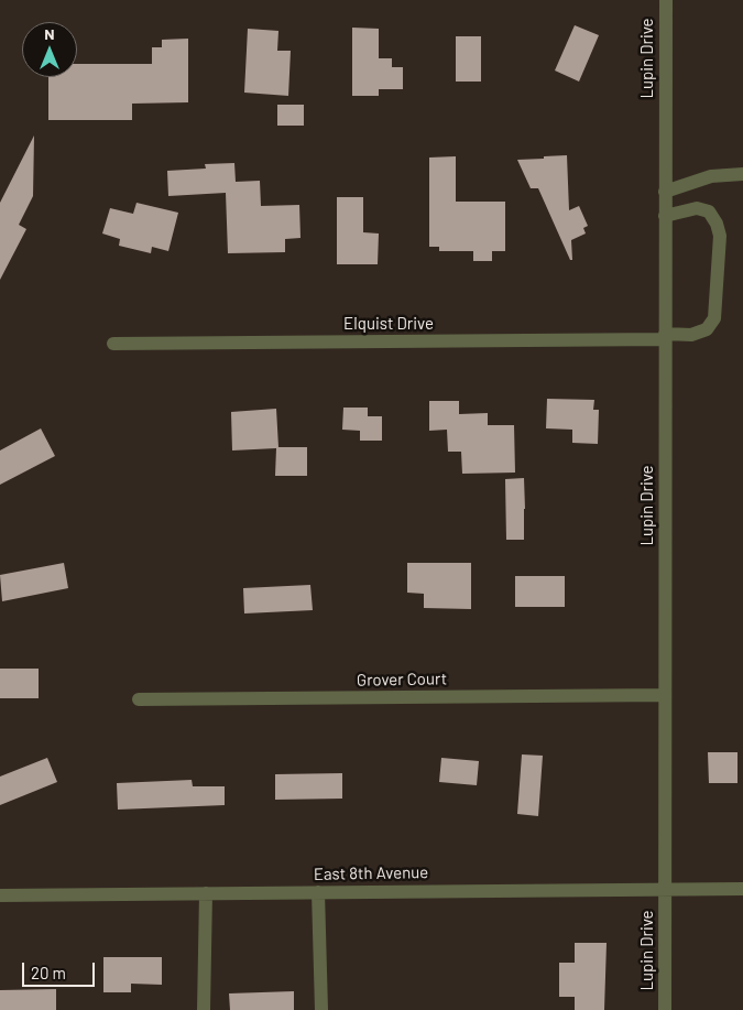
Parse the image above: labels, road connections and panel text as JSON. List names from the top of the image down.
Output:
{
  "streets": {
    "street": [
      "Lupin Drive",
      "Elquist Drive",
      "Grover Court",
      "East 8th Avenue"
    ]
  },
  "crossings": [
    ["Lupin Drive", "Elquist Drive"],
    ["Lupin Drive", "Grover Court"],
    ["Lupin Drive", "East 8th Avenue"]
  ],
  "scale_bar": "20 m",
  "north": "top"
}
